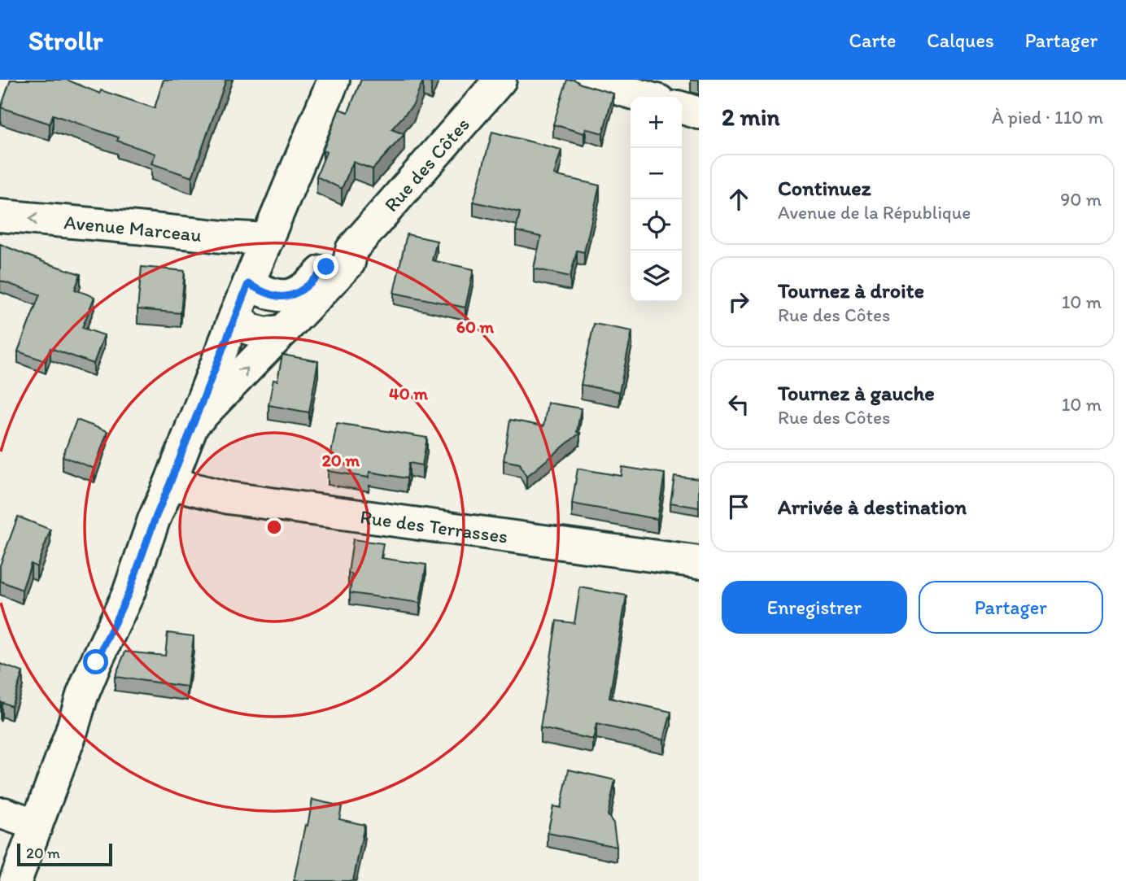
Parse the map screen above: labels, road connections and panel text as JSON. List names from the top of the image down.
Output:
{
  "streets": {
    "street": ["Rue des Côtes", "Avenue Marceau", "Rue des Terrasses"]
  },
  "one_way": ["Avenue Marceau"],
  "scale_bar": "20 m",
  "page": {
    "header": "Strollr",
    "nav": ["Carte", "Calques", "Partager"],
    "heading": ["2 min", "À pied · 110 m"],
    "map_buttons": ["+", "−"],
    "list": [
      ["Continuez", "Avenue de la République", "90 m"],
      ["Tournez à droite", "Rue des Côtes", "10 m"],
      ["Tournez à gauche", "Rue des Côtes", "10 m"],
      "Arrivée à destination"
    ],
    "buttons": ["Enregistrer", "Partager"],
    "scale": "20 m"
  },
  "rings": ["60 m", "40 m", "20 m"]
}
